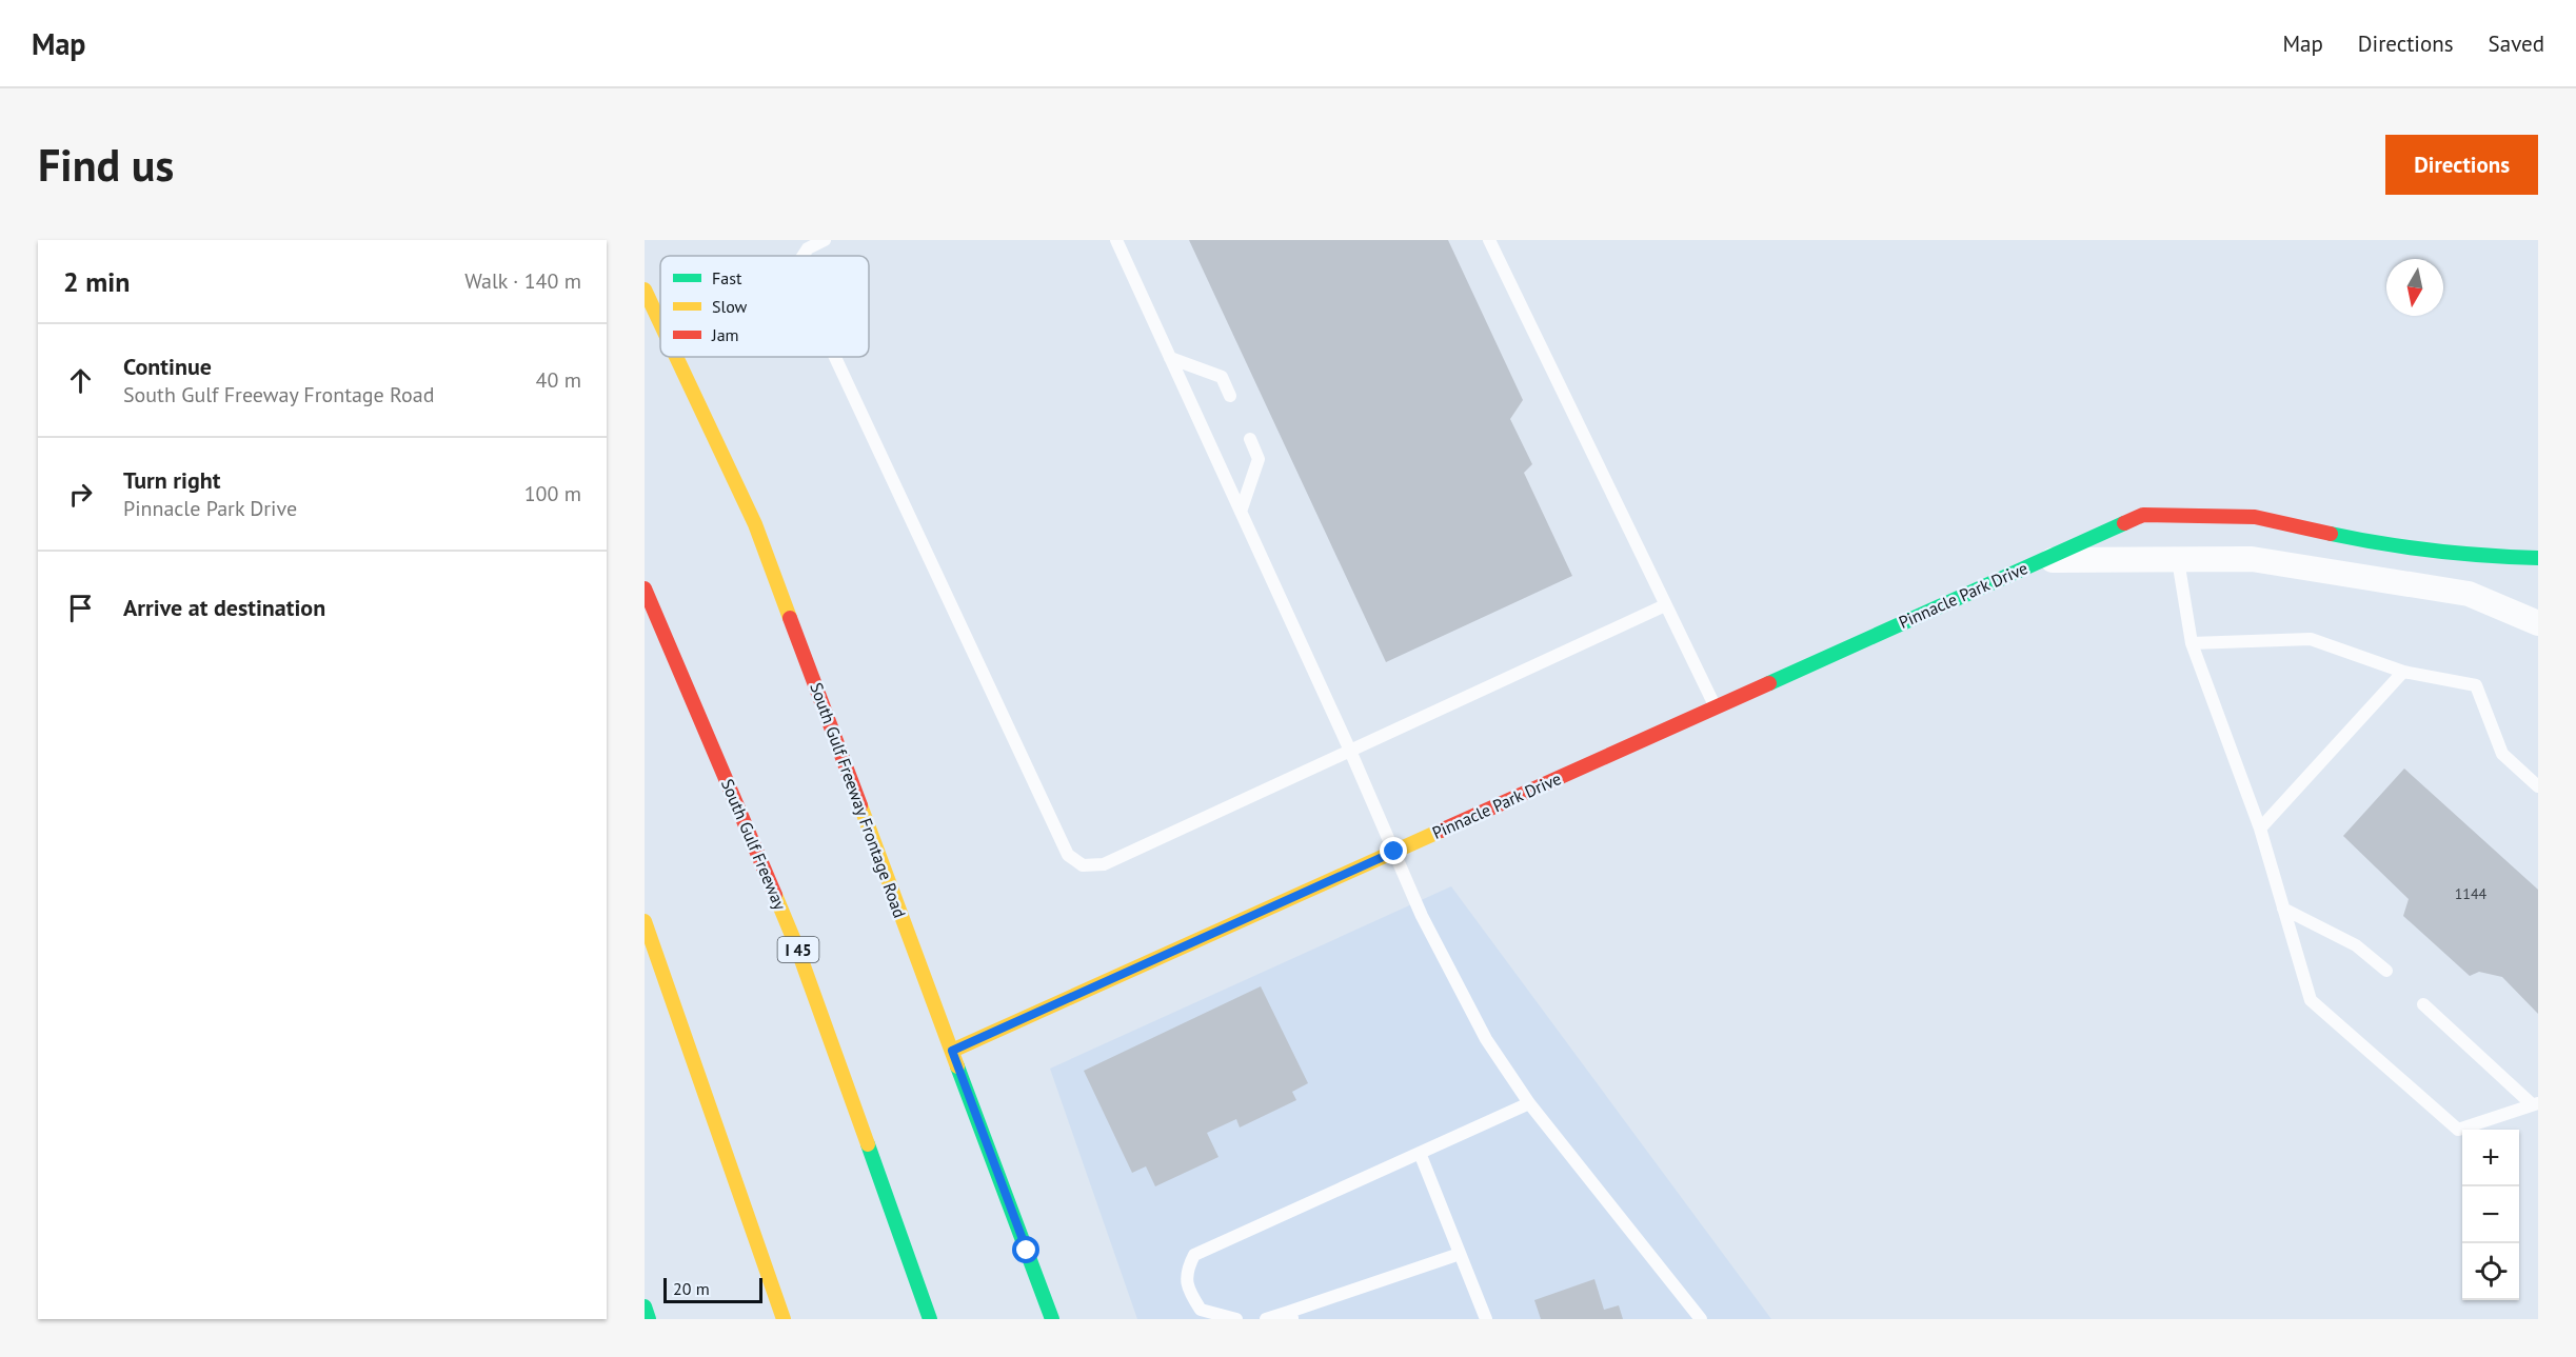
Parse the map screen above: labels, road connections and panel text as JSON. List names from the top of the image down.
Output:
{
  "streets": {
    "main road": [
      "Pinnacle Park Drive",
      "South Gulf Freeway Frontage Road",
      "South Gulf Freeway",
      "I 45"
    ]
  },
  "crossings": [
    ["Pinnacle Park Drive", "South Gulf Freeway Frontage Road"]
  ],
  "house_numbers": ["1144"],
  "legend": ["Fast", "Slow", "Jam"],
  "scale_bar": "20 m",
  "north": "bottom",
  "page": {
    "header": "Map",
    "nav": ["Map", "Directions", "Saved"],
    "buttons": "Directions",
    "title": "Find us",
    "heading": ["2 min", "Walk · 140 m"],
    "list": [
      ["Continue", "South Gulf Freeway Frontage Road", "40 m"],
      ["Turn right", "Pinnacle Park Drive", "100 m"],
      "Arrive at destination"
    ],
    "map_buttons": ["+", "−"],
    "scale": "20 m"
  }
}
